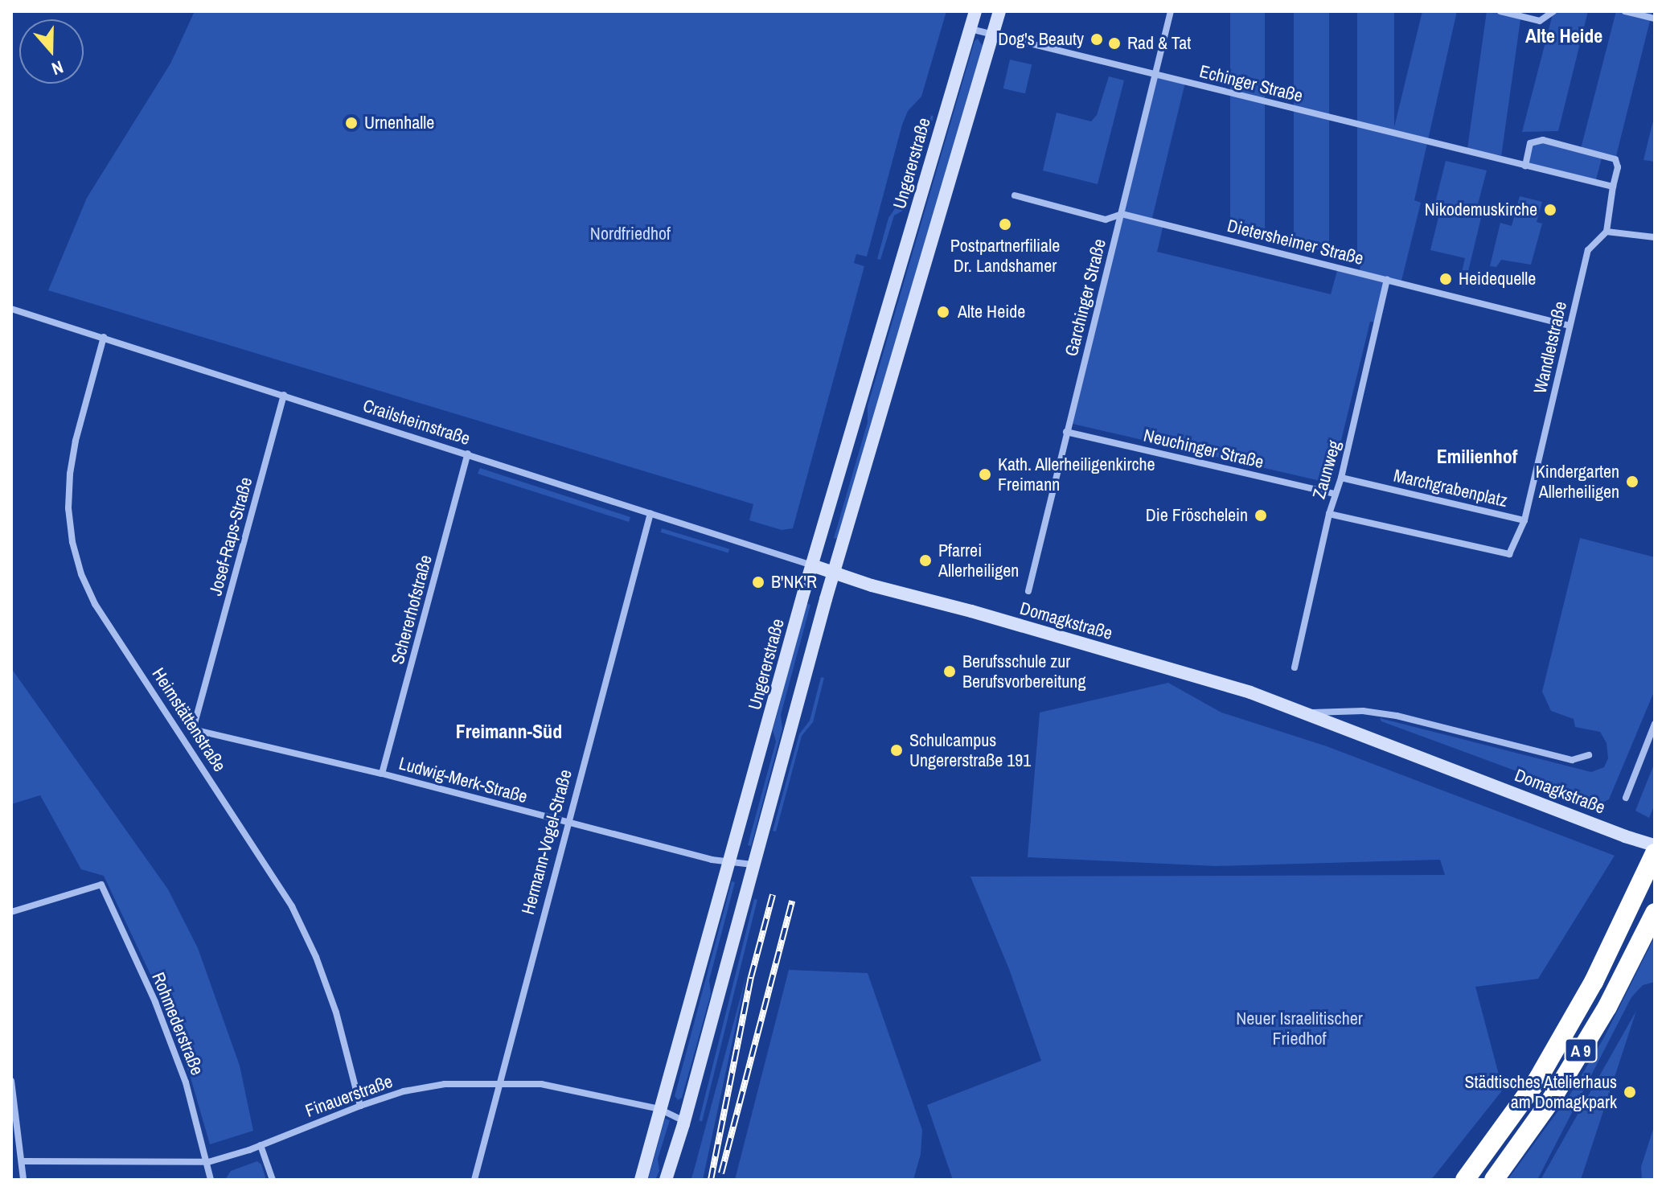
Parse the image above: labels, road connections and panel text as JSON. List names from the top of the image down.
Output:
{
  "streets": {
    "highway": ["A 9"],
    "main road": ["Ungererstraße", "Domagkstraße"],
    "street": [
      "Echinger Straße",
      "Dietersheimer Straße",
      "Garchinger Straße",
      "Wandletstraße",
      "Crailsheimstraße",
      "Neuchinger Straße",
      "Zaunweg",
      "Marchgrabenplatz",
      "Josef-Raps-Straße",
      "Schererhofstraße",
      "Heimstättenstraße",
      "Ludwig-Merk-Straße",
      "Hermann-Vogel-Straße",
      "Rohmederstraße",
      "Finauerstraße"
    ]
  },
  "crossings": [
    ["Echinger Straße", "Ungererstraße"],
    ["Echinger Straße", "Garchinger Straße"],
    ["Ungererstraße", "Crailsheimstraße"],
    ["Ungererstraße", "Domagkstraße"],
    ["Ungererstraße", "Ludwig-Merk-Straße"],
    ["Ungererstraße", "Finauerstraße"],
    ["Dietersheimer Straße", "Garchinger Straße"],
    ["Dietersheimer Straße", "Wandletstraße"],
    ["Dietersheimer Straße", "Zaunweg"],
    ["Garchinger Straße", "Neuchinger Straße"],
    ["Wandletstraße", "Marchgrabenplatz"],
    ["Crailsheimstraße", "Josef-Raps-Straße"],
    ["Crailsheimstraße", "Schererhofstraße"],
    ["Crailsheimstraße", "Domagkstraße"],
    ["Crailsheimstraße", "Heimstättenstraße"],
    ["Crailsheimstraße", "Hermann-Vogel-Straße"],
    ["Neuchinger Straße", "Zaunweg"],
    ["Zaunweg", "Marchgrabenplatz"],
    ["Josef-Raps-Straße", "Ludwig-Merk-Straße"],
    ["Schererhofstraße", "Ludwig-Merk-Straße"],
    ["Heimstättenstraße", "Finauerstraße"],
    ["Ludwig-Merk-Straße", "Hermann-Vogel-Straße"],
    ["Hermann-Vogel-Straße", "Finauerstraße"],
    ["Rohmederstraße", "Finauerstraße"]
  ],
  "districts": ["Alte Heide", "Emilienhof", "Freimann-Süd"],
  "parks": ["Nordfriedhof", "Neuer Israelitischer Friedhof"],
  "places": [
    "Dog's Beauty",
    "Rad & Tat",
    "Urnenhalle",
    "Nikodemuskirche",
    "Postpartnerfiliale Dr. Landshamer",
    "Heidequelle",
    "Alte Heide",
    "Kath. Allerheiligenkirche Freimann",
    "Kindergarten Allerheiligen",
    "Die Fröschelein",
    "Pfarrei Allerheiligen",
    "B'NK'R",
    "Berufsschule zur Berufsvorbereitung",
    "Schulcampus Ungererstraße 191",
    "Städtisches Atelierhaus am Domagkpark"
  ],
  "north": "bottom"
}
